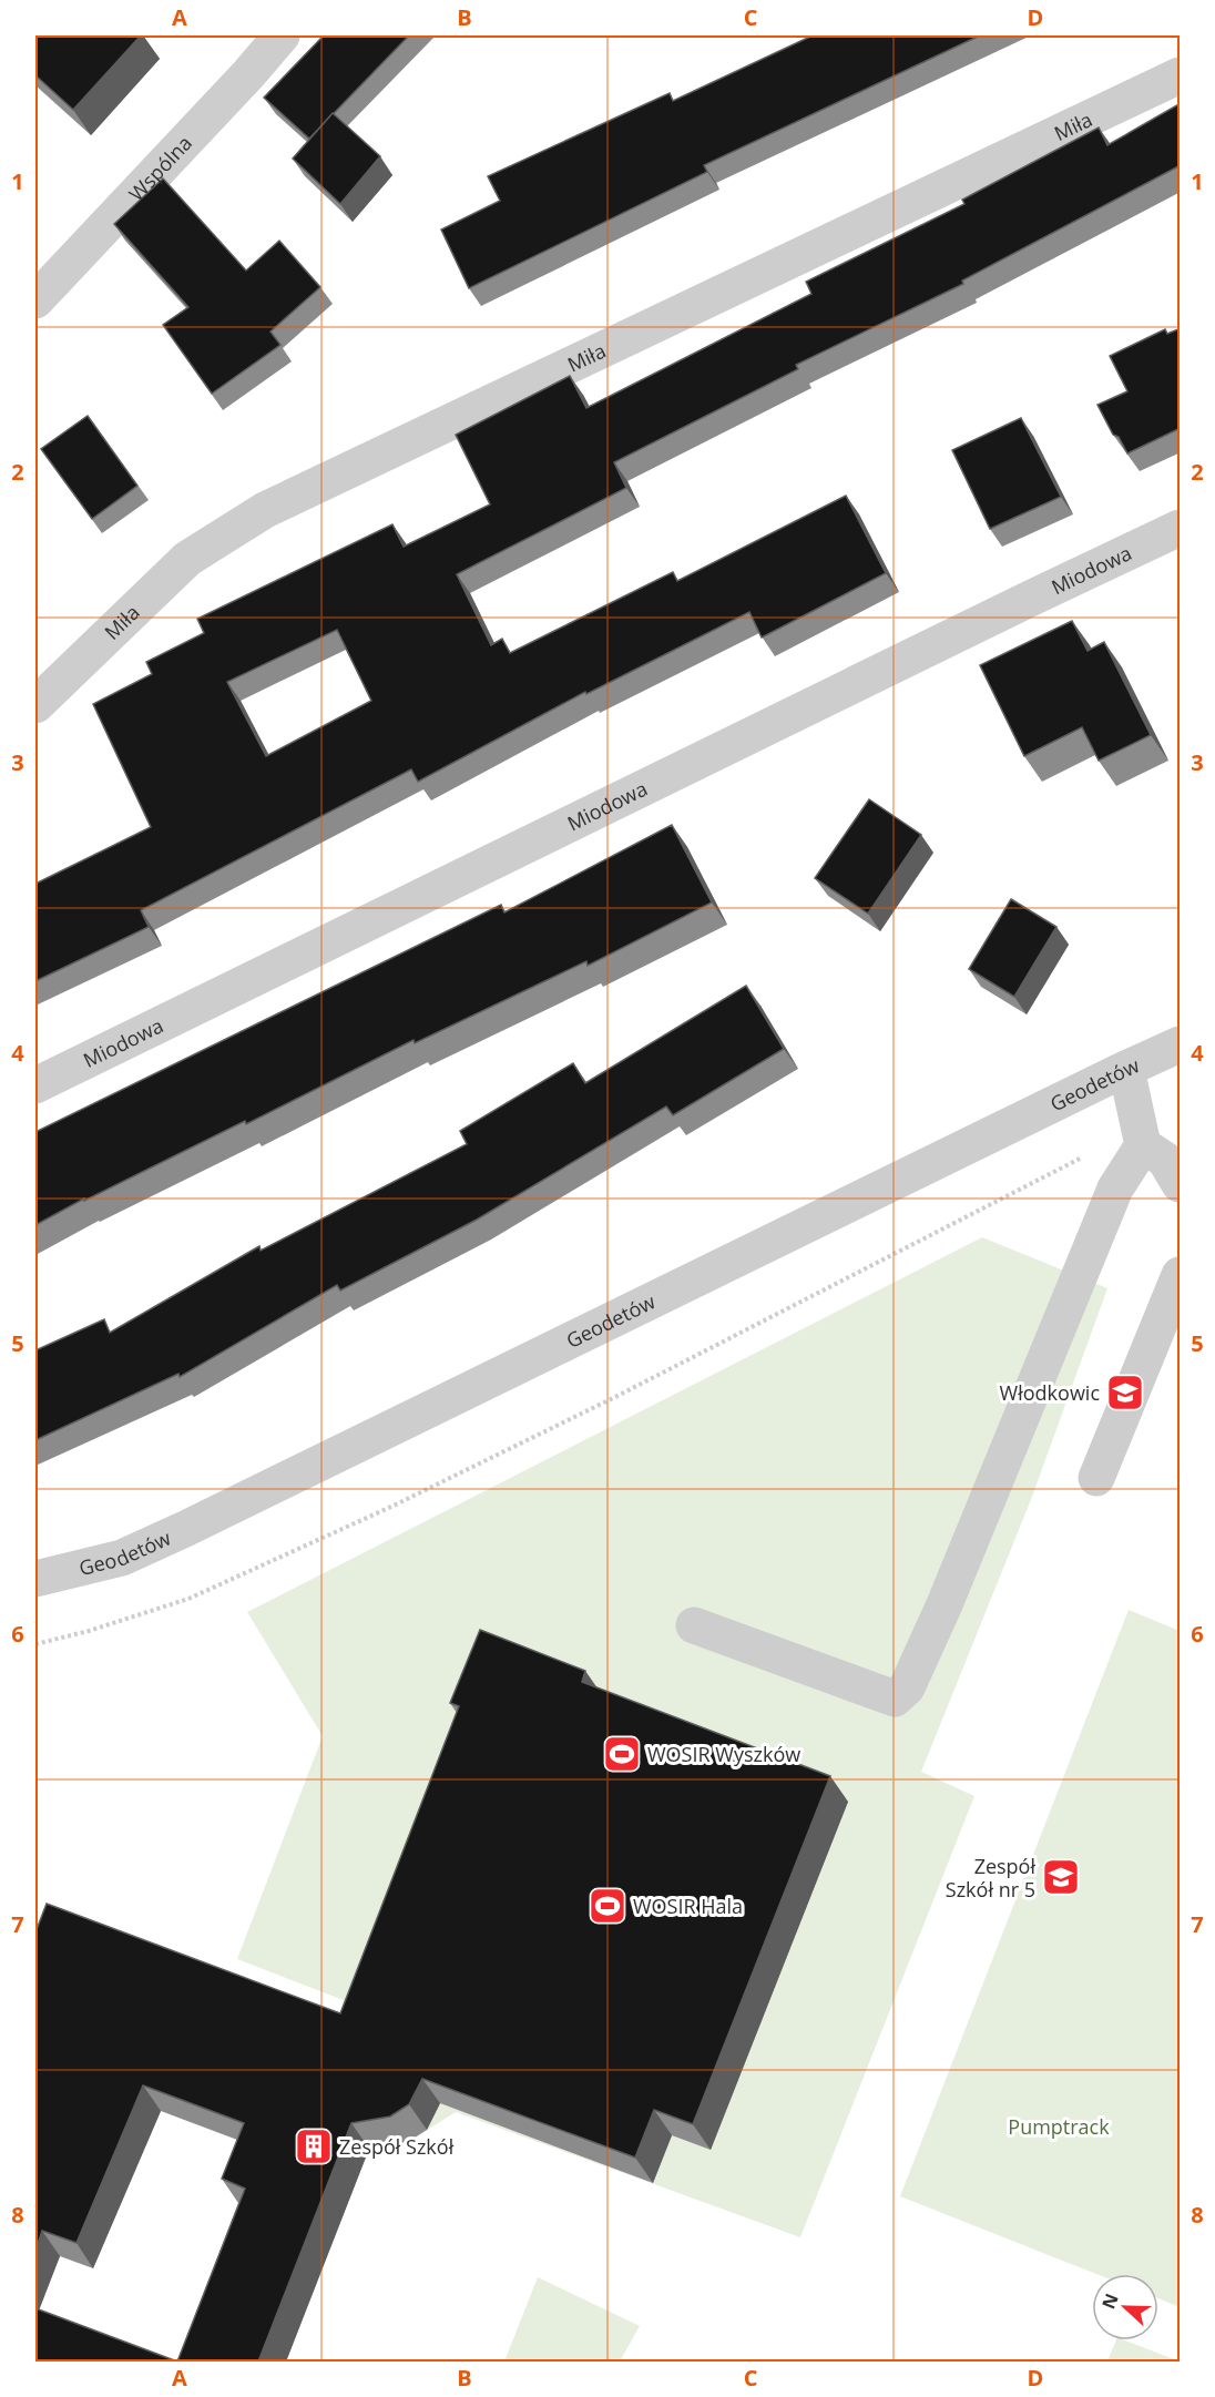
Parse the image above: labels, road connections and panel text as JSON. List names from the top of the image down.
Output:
{
  "streets": {
    "street": [
      "Miła",
      "Wspólna",
      "Miodowa",
      "Geodetów"
    ]
  },
  "parks": ["Pumptrack"],
  "places": {
    "school or university": ["Włodkowic", "Zespół Szkół nr 5"],
    "sports": ["WOSIR Wyszków", "WOSIR Hala"],
    "building": ["Zespół Szkół"]
  },
  "north": "left",
  "grid": {
    "columns": [
      "A",
      "B",
      "C",
      "D"
    ],
    "rows": [
      "1",
      "2",
      "3",
      "4",
      "5",
      "6",
      "7",
      "8"
    ]
  }
}
